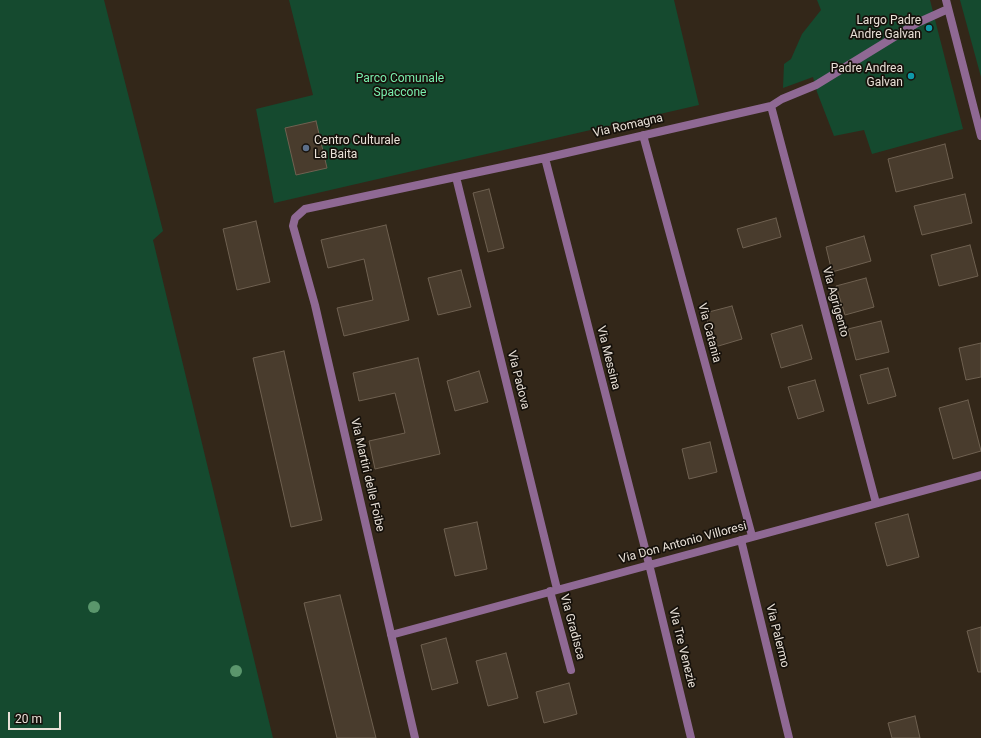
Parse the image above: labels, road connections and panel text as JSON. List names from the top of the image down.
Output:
{
  "streets": {
    "street": [
      "Via Romagna",
      "Via Agrigento",
      "Via Catania",
      "Via Messina",
      "Via Padova",
      "Via Martiri delle Foibe",
      "Via Don Antonio Villoresi",
      "Via Gradisca",
      "Via Palermo",
      "Via Tre Venezie"
    ]
  },
  "crossings": [
    ["Via Romagna", "Via Agrigento"],
    ["Via Romagna", "Via Catania"],
    ["Via Romagna", "Via Messina"],
    ["Via Romagna", "Via Padova"],
    ["Via Romagna", "Via Martiri delle Foibe"],
    ["Via Agrigento", "Via Don Antonio Villoresi"],
    ["Via Catania", "Via Don Antonio Villoresi"],
    ["Via Messina", "Via Don Antonio Villoresi"],
    ["Via Messina", "Via Tre Venezie"],
    ["Via Padova", "Via Don Antonio Villoresi"],
    ["Via Padova", "Via Gradisca"],
    ["Via Martiri delle Foibe", "Via Don Antonio Villoresi"],
    ["Via Don Antonio Villoresi", "Via Gradisca"],
    ["Via Don Antonio Villoresi", "Via Palermo"],
    ["Via Don Antonio Villoresi", "Via Tre Venezie"]
  ],
  "parks": ["Parco Comunale Spaccone"],
  "places": ["Largo Padre Andre Galvan", "Padre Andrea Galvan", "Centro Culturale La Baita"],
  "scale_bar": "20 m"
}
